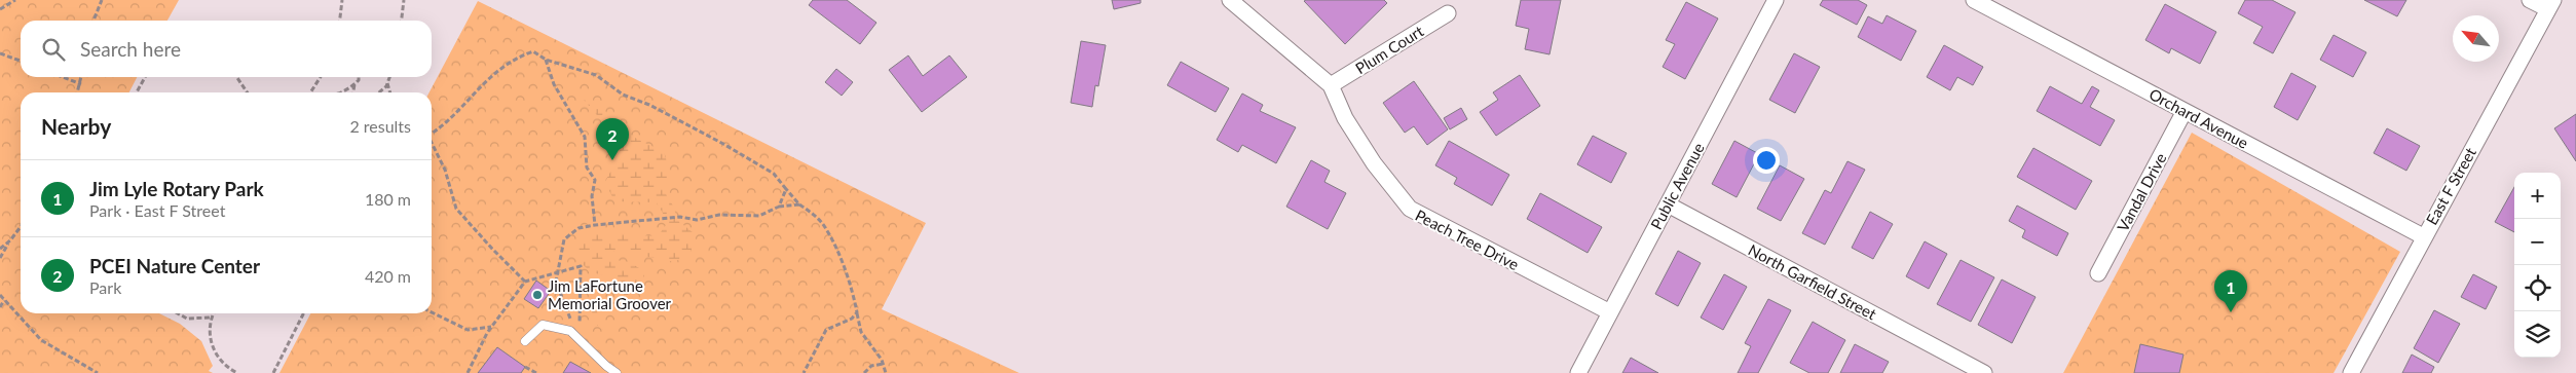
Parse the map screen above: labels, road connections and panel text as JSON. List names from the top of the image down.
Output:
{
  "streets": {
    "street": [
      "Plum Court",
      "Orchard Avenue",
      "Public Avenue",
      "East F Street",
      "Vandal Drive",
      "Peach Tree Drive",
      "North Garfield Street"
    ]
  },
  "crossings": [
    ["Plum Court", "Peach Tree Drive"],
    ["Orchard Avenue", "East F Street"],
    ["Orchard Avenue", "Vandal Drive"],
    ["Public Avenue", "Peach Tree Drive"],
    ["Public Avenue", "North Garfield Street"]
  ],
  "places": ["Jim LaFortune Memorial Groover"],
  "north": "top left",
  "page": {
    "search": "Search here",
    "heading": ["Nearby", "2 results"],
    "pins": ["2", "1"],
    "list": [
      {
        "mark": "1",
        "name": "Jim Lyle Rotary Park",
        "note": "Park · East F Street",
        "value": "180 m"
      },
      {
        "mark": "2",
        "name": "PCEI Nature Center",
        "note": "Park",
        "value": "420 m"
      }
    ],
    "map_buttons": ["+", "−"]
  }
}
